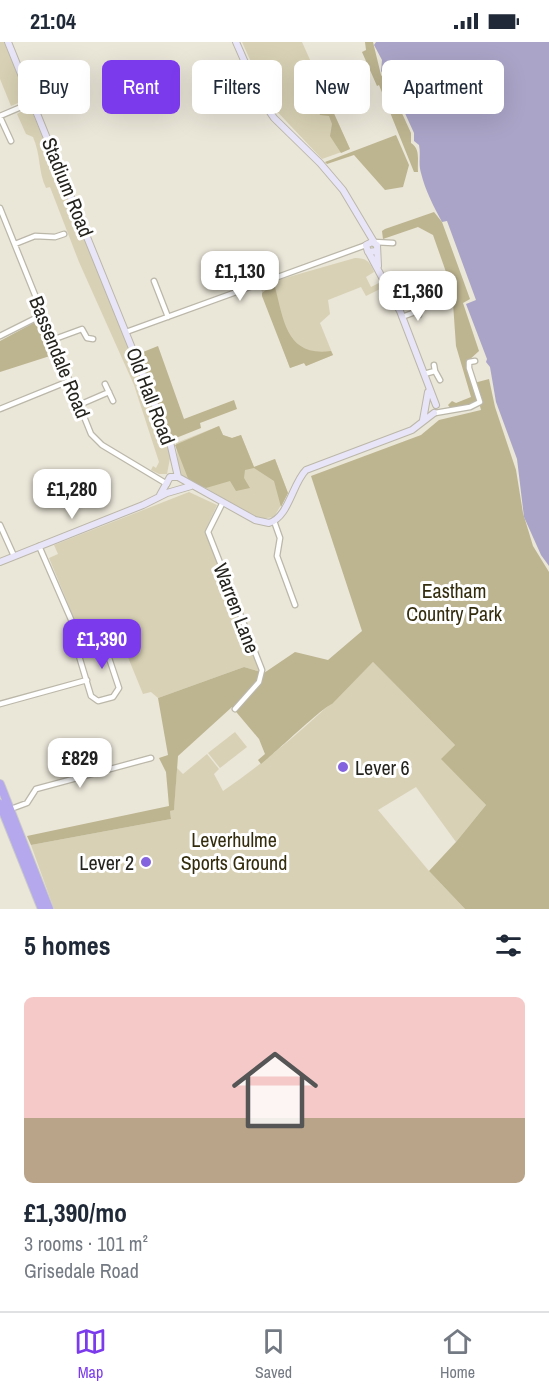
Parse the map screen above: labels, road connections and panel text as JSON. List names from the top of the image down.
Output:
{
  "streets": {
    "street": [
      "Stadium Road",
      "Bassendale Road",
      "Old Hall Road",
      "Warren Lane"
    ]
  },
  "crossings": [
    ["Stadium Road", "Old Hall Road"],
    ["Bassendale Road", "Old Hall Road"]
  ],
  "parks": ["Eastham Country Park", "Leverhulme Sports Ground"],
  "places": ["Lever 6", "Lever 2"],
  "page": {
    "status": "21:04",
    "chip": [
      "Buy",
      "Rent",
      "Filters",
      "New",
      "Apartment"
    ],
    "price": [
      "£1,130",
      "£1,360",
      "£1,280",
      "£1,390",
      "£829"
    ],
    "heading": "5 homes",
    "list": [
      {
        "name": "£1,390/mo",
        "note": "3 rooms · 101 m² · Grisedale Road"
      }
    ],
    "tabs": ["Map", "Saved", "Home"]
  }
}
